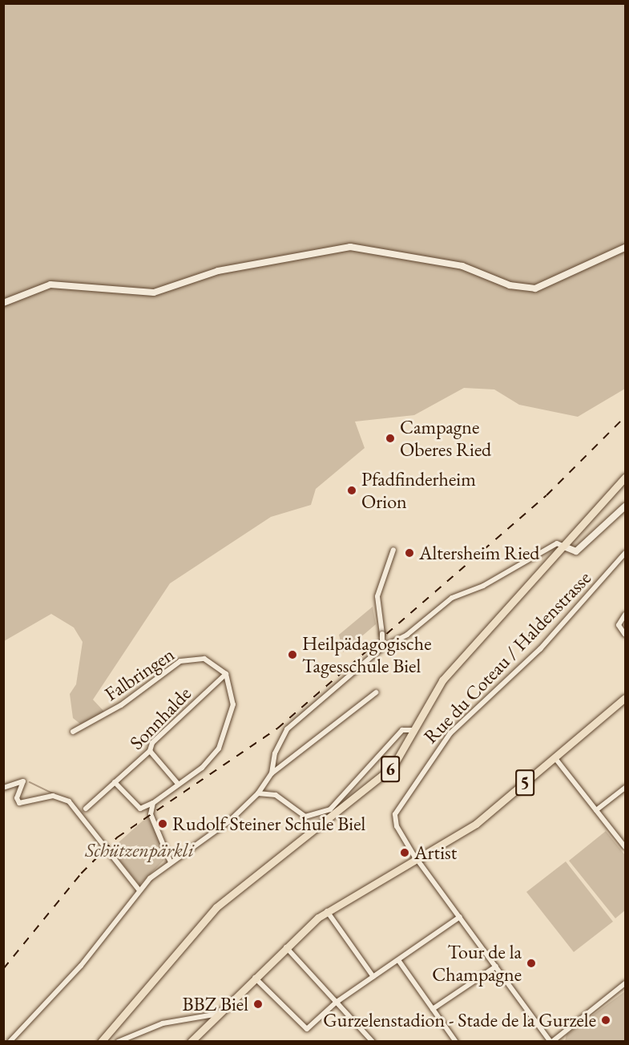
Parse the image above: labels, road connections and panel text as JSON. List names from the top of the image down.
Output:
{
  "streets": {
    "main road": ["6", "5"],
    "street": ["Rue du Coteau / Haldenstrasse", "Falbringen", "Sonnhalde"]
  },
  "crossings": [
    ["Rue du Coteau / Haldenstrasse", "5"],
    ["Falbringen", "Sonnhalde"]
  ],
  "parks": ["Schützenpärkli"],
  "places": [
    "Campagne Oberes Ried",
    "Pfadfinderheim Orion",
    "Altersheim Ried",
    "Heilpädagogische Tagesschule Biel",
    "Rudolf Steiner Schule Biel",
    "Artist",
    "Tour de la Champagne",
    "BBZ Biel",
    "Gurzelenstadion - Stade de la Gurzele"
  ]
}
